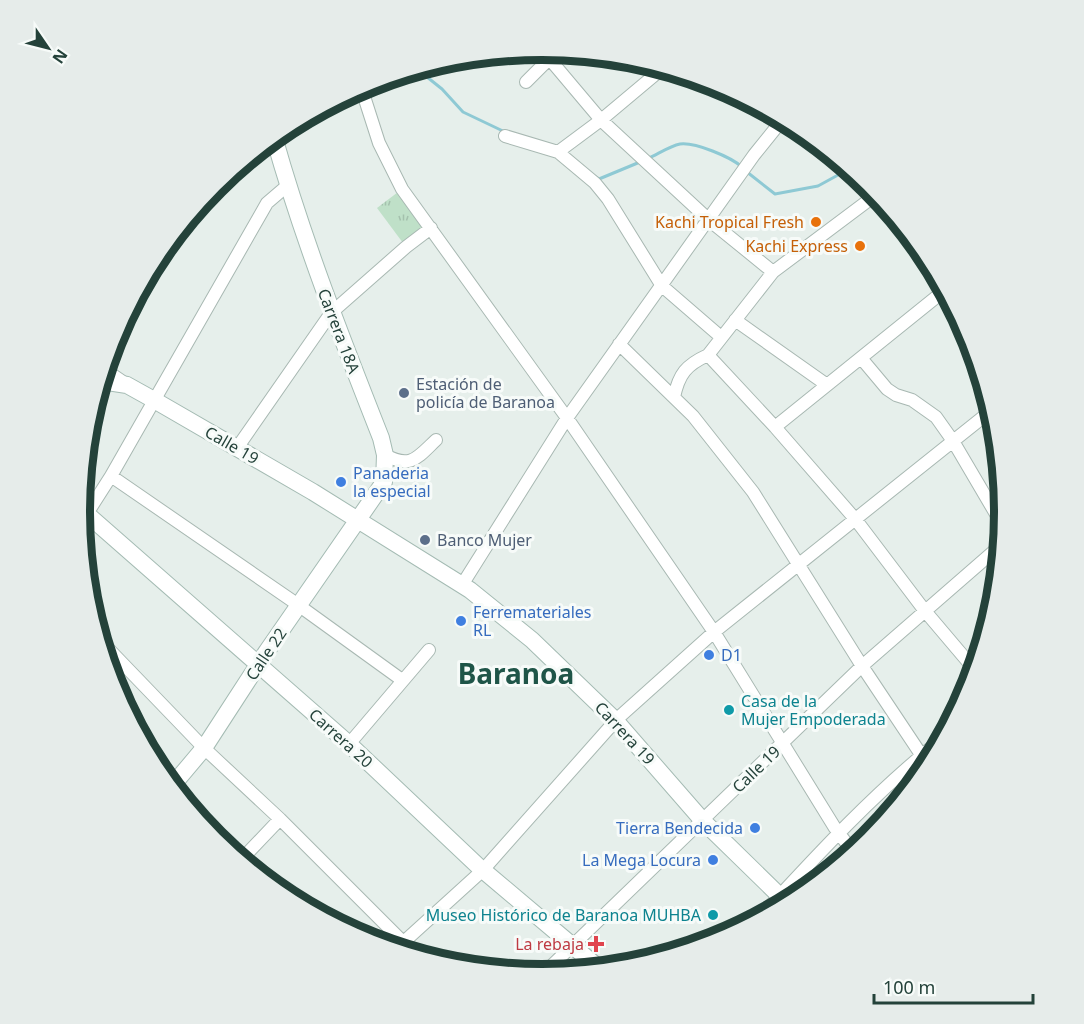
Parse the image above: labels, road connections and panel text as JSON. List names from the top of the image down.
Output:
{
  "streets": {
    "main road": [
      "Carrera 18A",
      "Calle 19",
      "Calle 22",
      "Carrera 19",
      "Carrera 20"
    ]
  },
  "crossings": [
    ["Carrera 18A", "Calle 19"],
    ["Carrera 18A", "Calle 22"],
    ["Carrera 18A", "Carrera 19"],
    ["Calle 19", "Calle 22"],
    ["Calle 19", "Carrera 19"],
    ["Calle 19", "Carrera 20"],
    ["Calle 22", "Carrera 19"],
    ["Calle 22", "Carrera 20"]
  ],
  "districts": ["Baranoa"],
  "places": {
    "other": [
      "Kachi Tropical Fresh",
      "Kachi Express",
      "Estación de policía de Baranoa",
      "Panaderia la especial",
      "Banco Mujer",
      "Ferremateriales RL",
      "D1",
      "Casa de la Mujer Empoderada",
      "Tierra Bendecida",
      "La Mega Locura",
      "Museo Histórico de Baranoa MUHBA"
    ],
    "health": ["La rebaja"]
  },
  "scale_bar": "100 m",
  "north": "bottom right"
}
